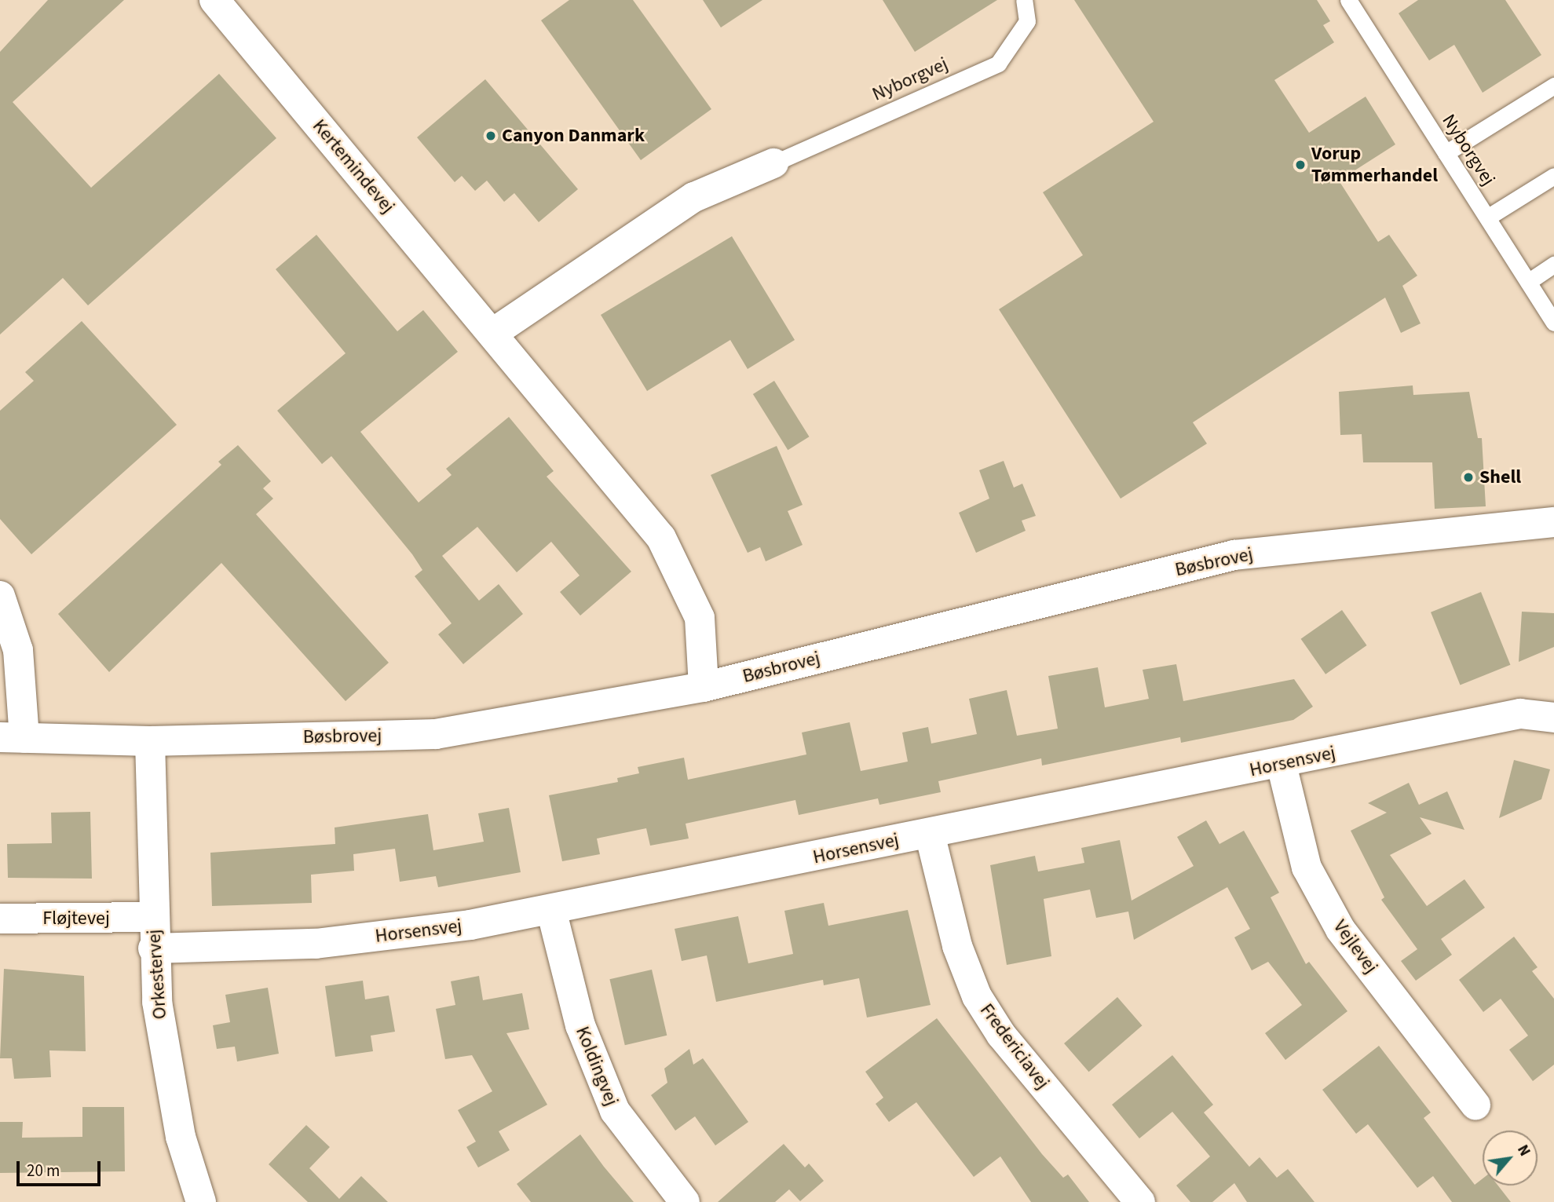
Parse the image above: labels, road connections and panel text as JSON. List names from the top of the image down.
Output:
{
  "streets": {
    "street": [
      "Kertemindevej",
      "Bøsbrovej",
      "Horsensvej",
      "Fløjtevej",
      "Vejlevej",
      "Orkestervej",
      "Fredericiavej",
      "Koldingvej"
    ],
    "lane": ["Nyborgvej"]
  },
  "crossings": [
    ["Kertemindevej", "Bøsbrovej"],
    ["Bøsbrovej", "Orkestervej"],
    ["Horsensvej", "Vejlevej"],
    ["Horsensvej", "Orkestervej"],
    ["Horsensvej", "Fredericiavej"],
    ["Horsensvej", "Koldingvej"],
    ["Fløjtevej", "Orkestervej"]
  ],
  "places": ["Canyon Danmark", "Vorup Tømmerhandel", "Shell"],
  "scale_bar": "20 m",
  "north": "top right"
}
